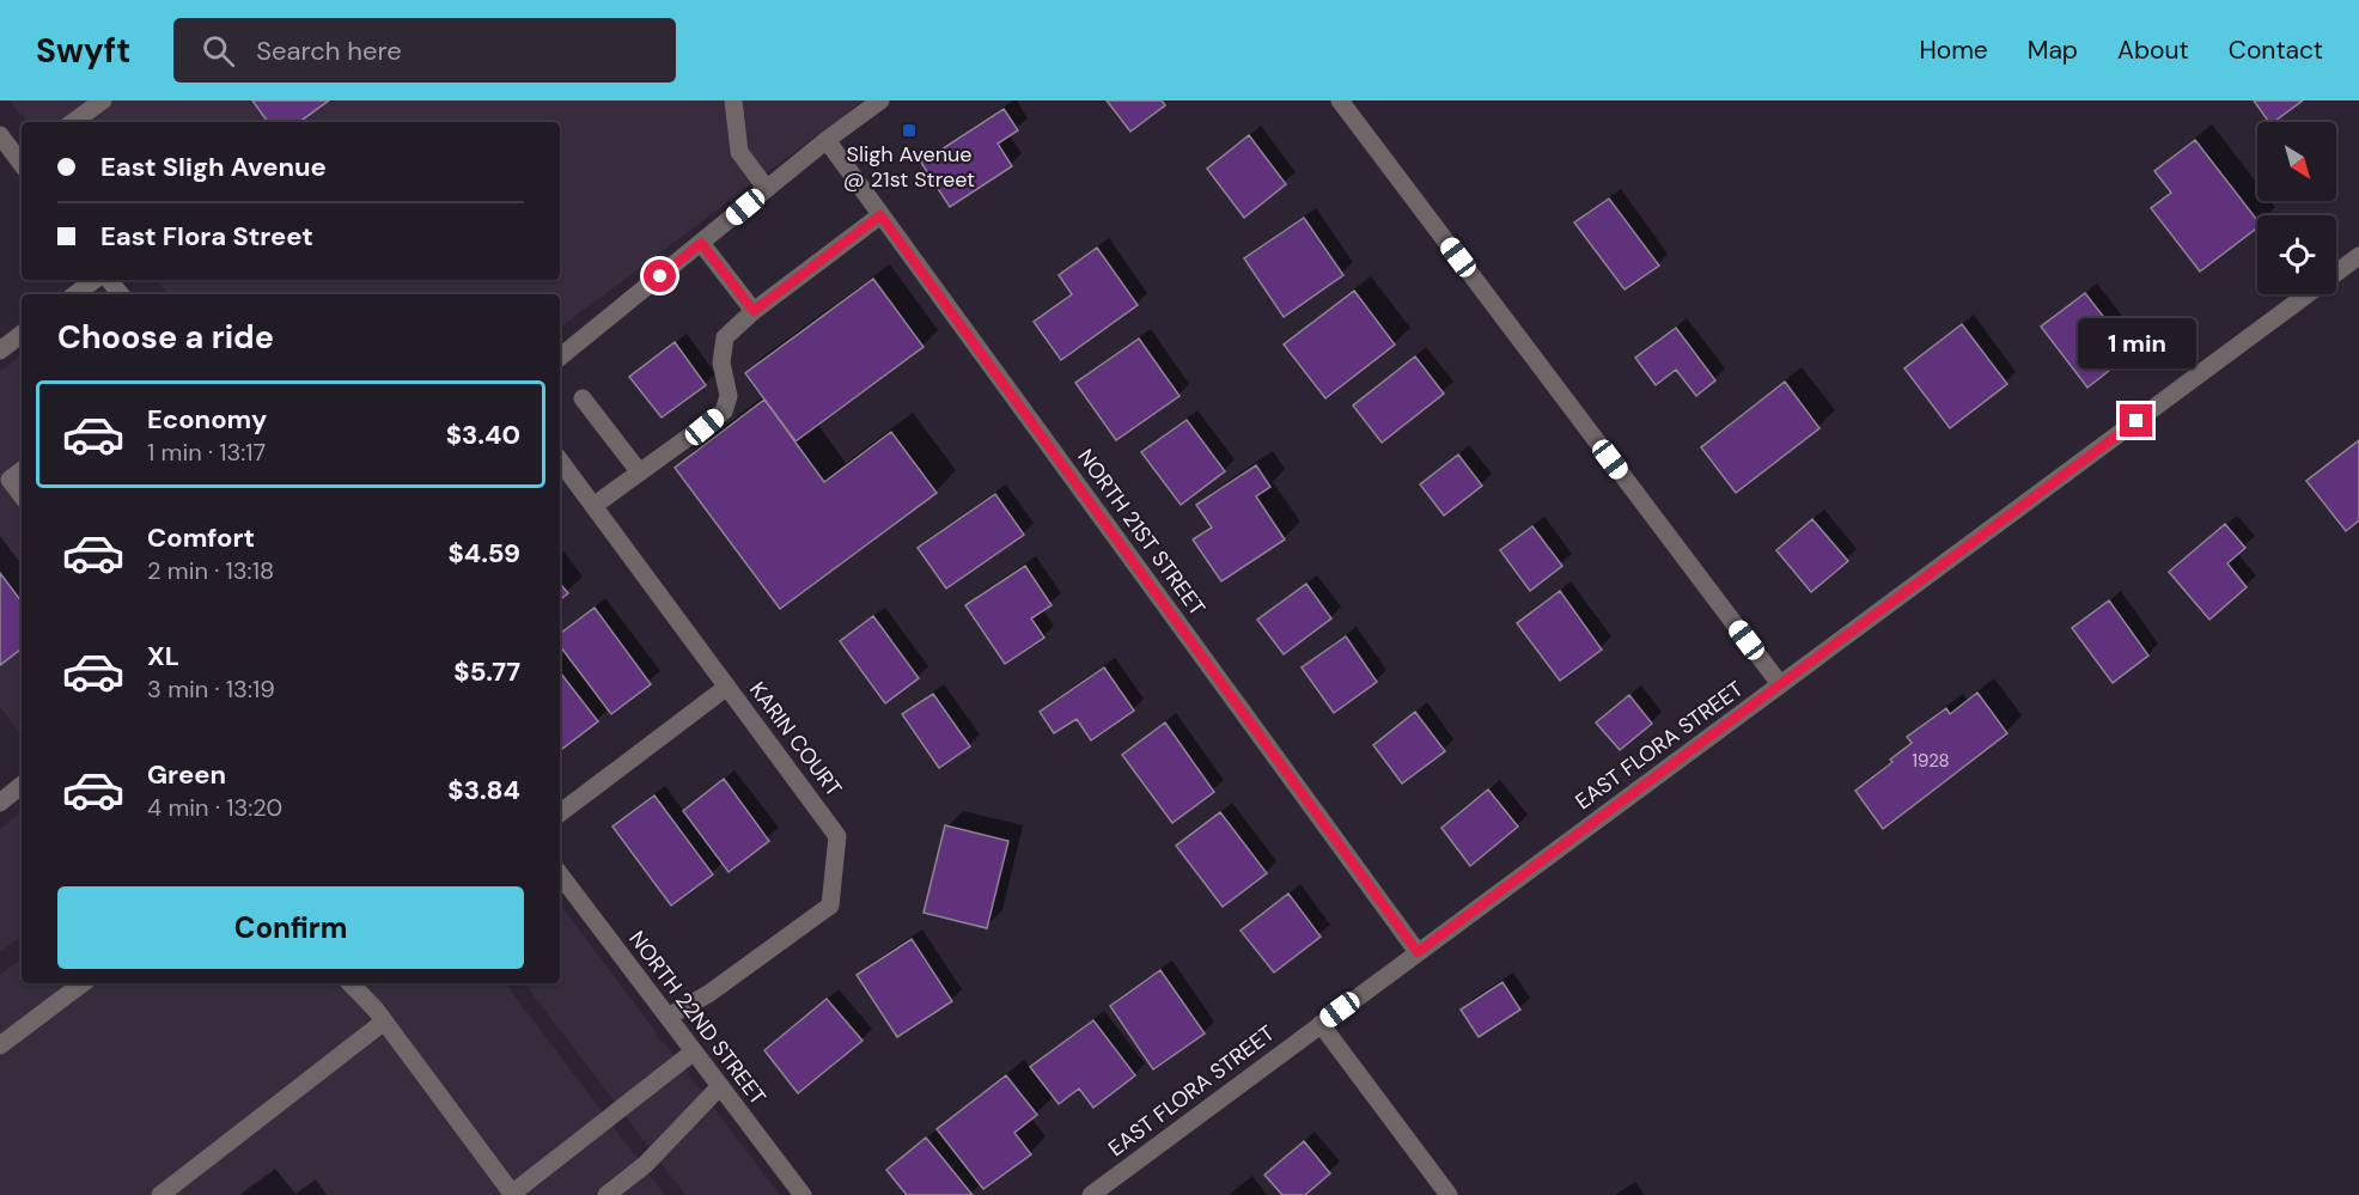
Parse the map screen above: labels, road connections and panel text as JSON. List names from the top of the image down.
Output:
{
  "streets": {
    "street": [
      "NORTH 21ST STREET",
      "KARIN COURT",
      "EAST FLORA STREET",
      "NORTH 22ND STREET"
    ]
  },
  "crossings": [
    ["NORTH 21ST STREET", "EAST FLORA STREET"],
    ["KARIN COURT", "NORTH 22ND STREET"]
  ],
  "places": {
    "transit": ["Sligh Avenue @ 21st Street"]
  },
  "house_numbers": ["1928"],
  "north": "bottom right",
  "page": {
    "header": "Swyft",
    "search": "Search here",
    "nav": [
      "Home",
      "Map",
      "About",
      "Contact"
    ],
    "banner": ["East Sligh Avenue", "East Flora Street"],
    "heading": "Choose a ride",
    "bubble": "1 min",
    "list": [
      {
        "name": "Economy",
        "note": "1 min · 13:17",
        "value": "$3.40"
      },
      {
        "name": "Comfort",
        "note": "2 min · 13:18",
        "value": "$4.59"
      },
      {
        "name": "XL",
        "note": "3 min · 13:19",
        "value": "$5.77"
      },
      {
        "name": "Green",
        "note": "4 min · 13:20",
        "value": "$3.84"
      }
    ],
    "buttons": "Confirm"
  }
}
